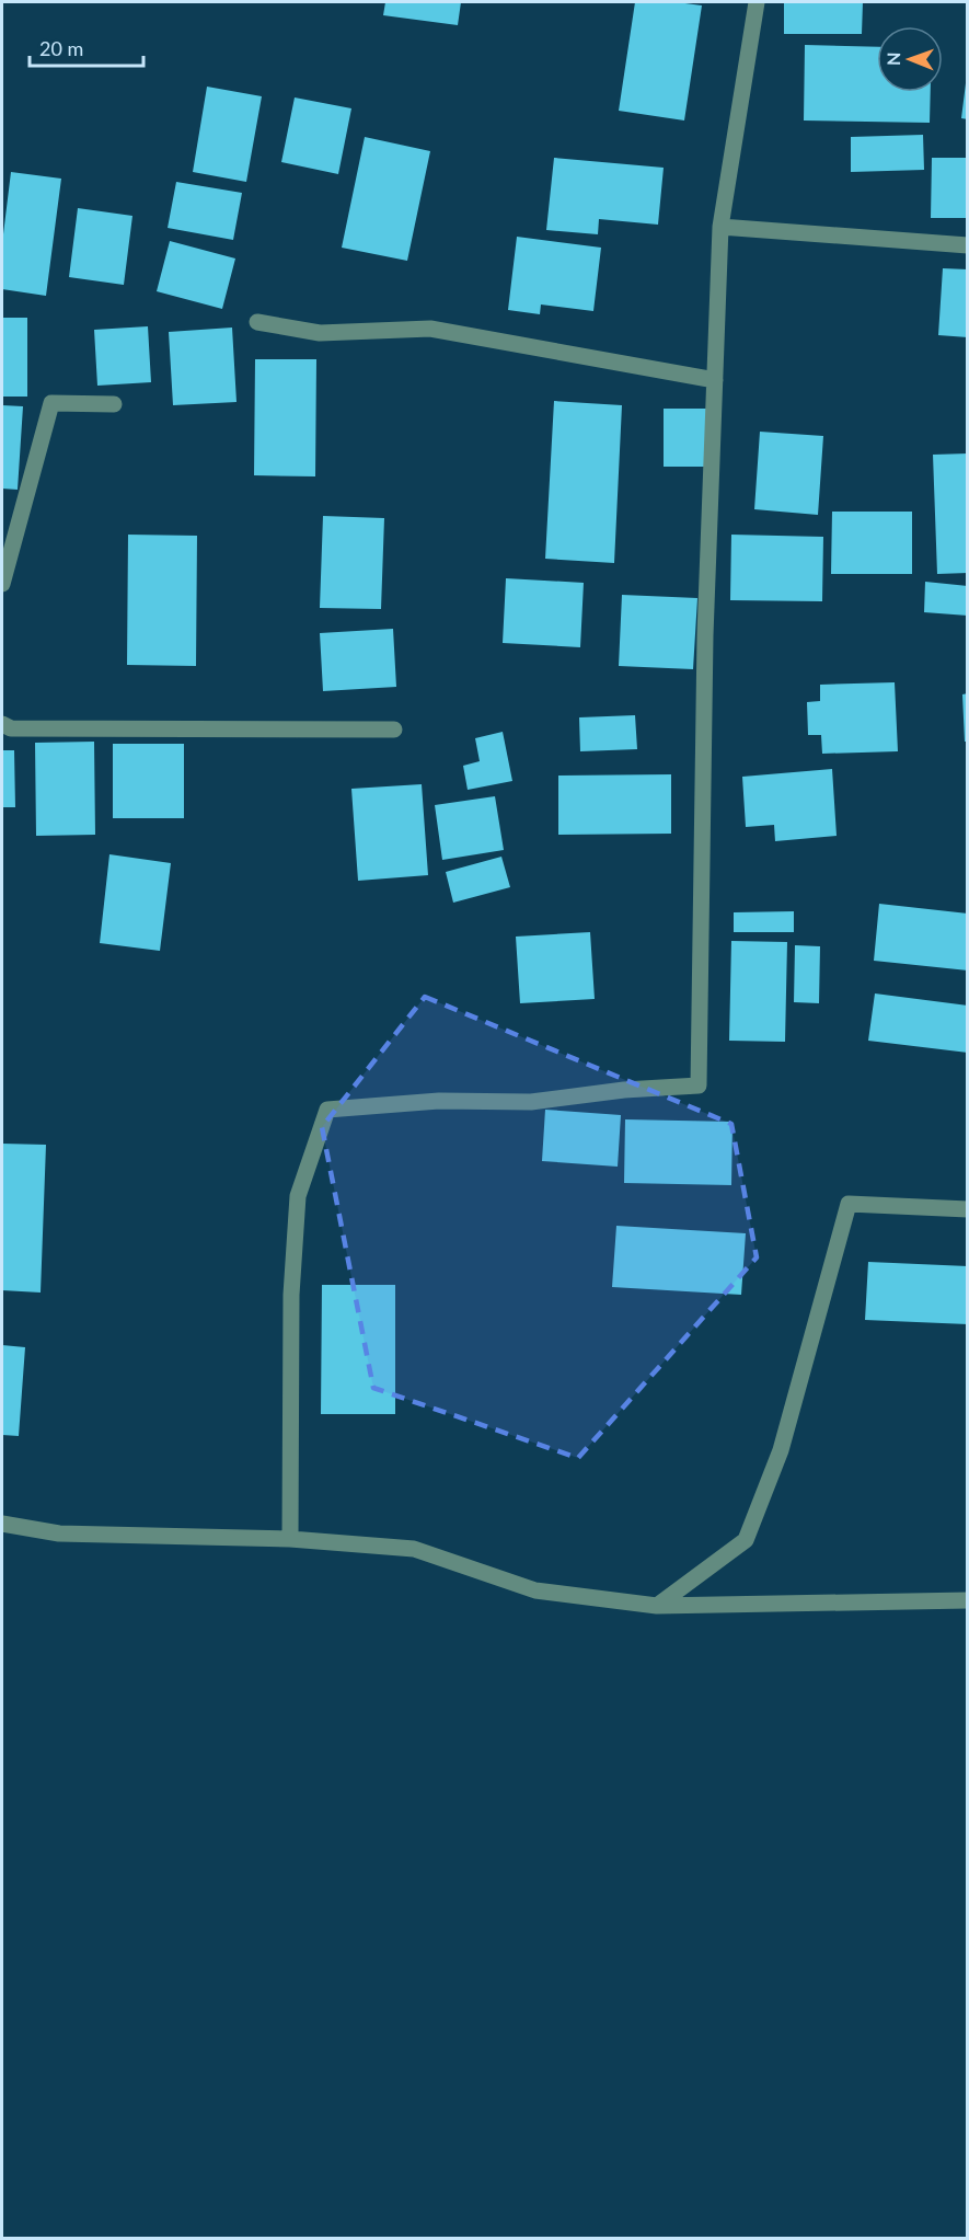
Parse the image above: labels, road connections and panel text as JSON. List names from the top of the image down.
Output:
{
  "scale_bar": "20 m",
  "north": "left"
}
